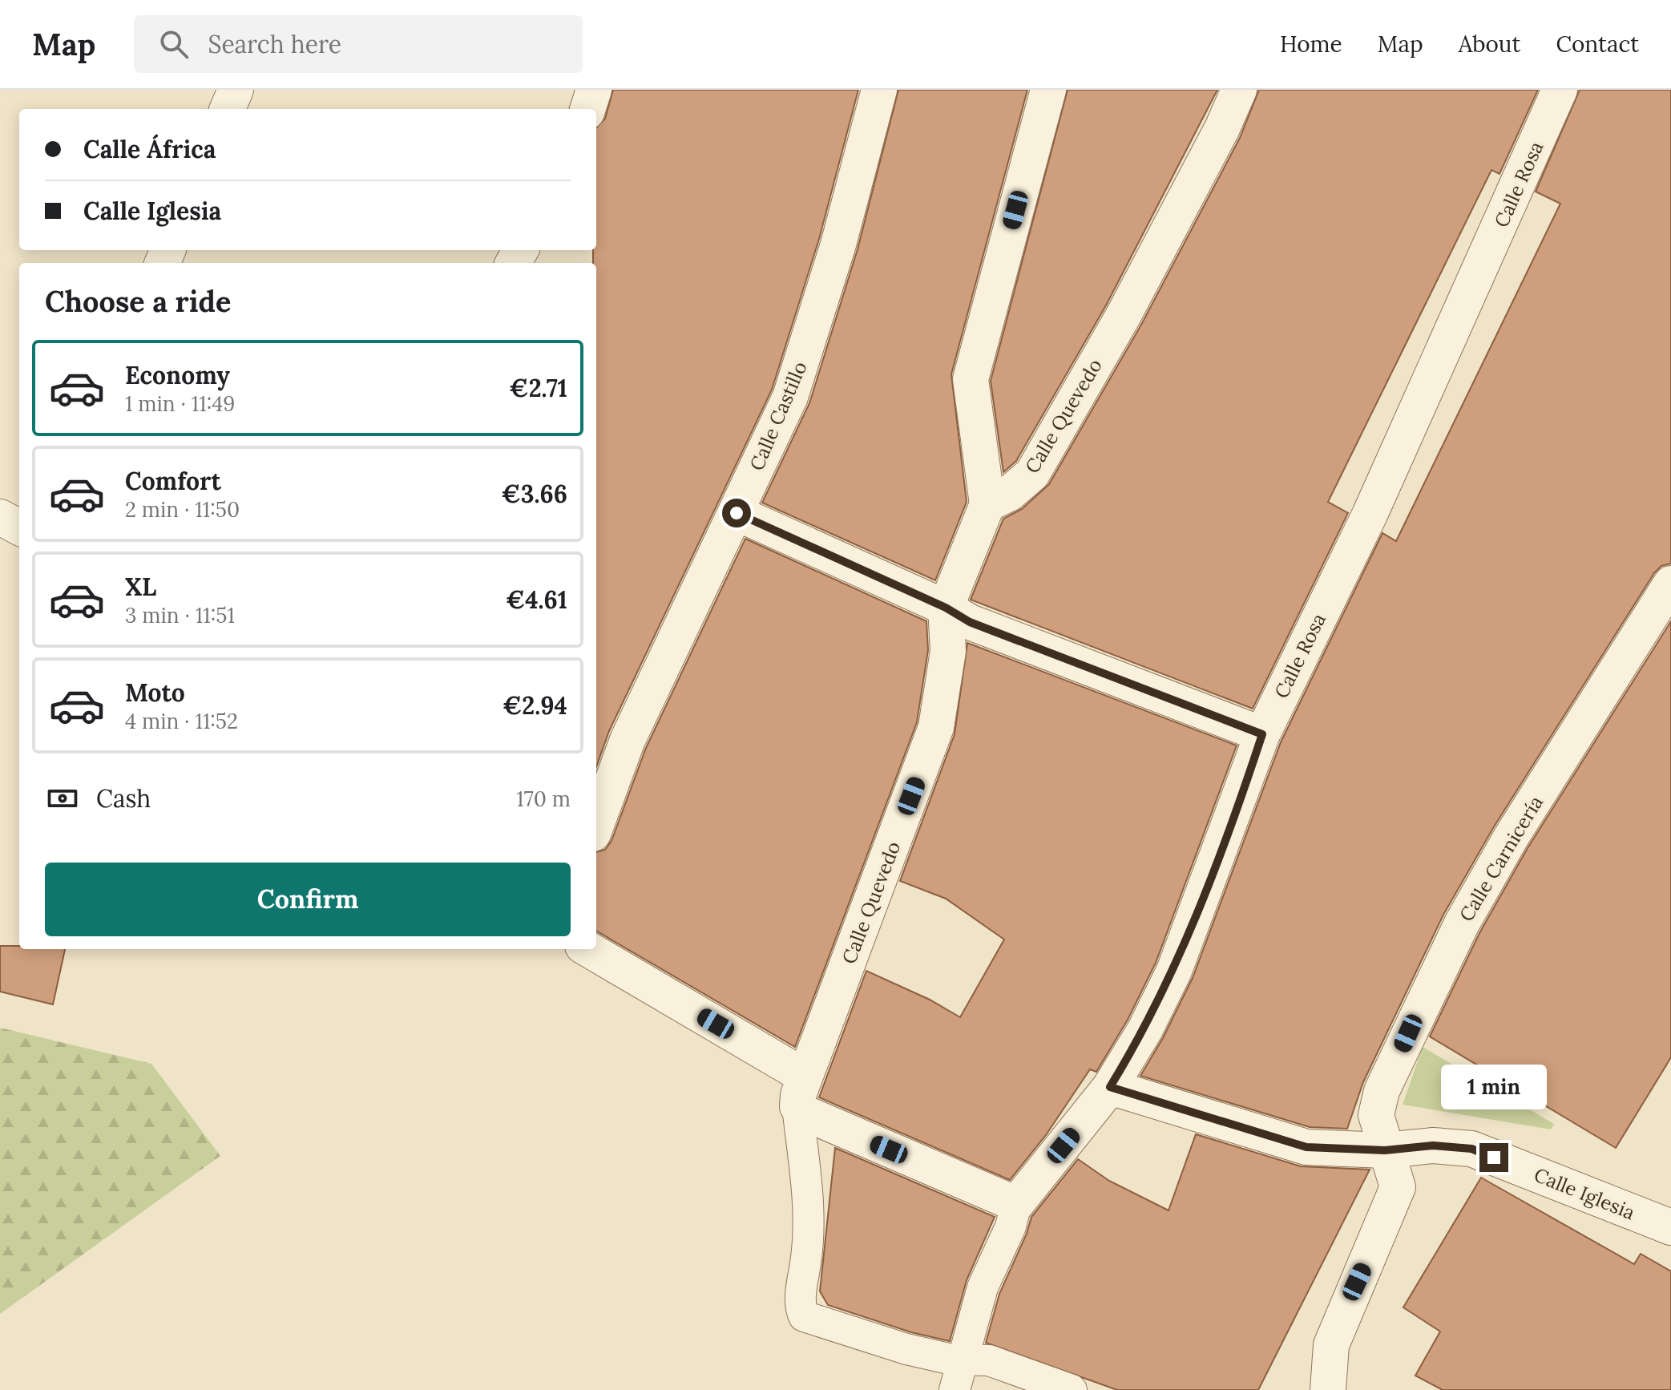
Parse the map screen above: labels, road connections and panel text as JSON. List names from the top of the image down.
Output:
{
  "streets": {
    "street": [
      "Calle Rosa",
      "Calle Castillo",
      "Calle Quevedo",
      "Calle Carnicería",
      "Calle Iglesia"
    ]
  },
  "crossings": [
    ["Calle Rosa", "Calle Iglesia"],
    ["Calle Carnicería", "Calle Iglesia"]
  ],
  "page": {
    "header": "Map",
    "search": "Search here",
    "nav": [
      "Home",
      "Map",
      "About",
      "Contact"
    ],
    "banner": ["Calle África", "Calle Iglesia"],
    "heading": "Choose a ride",
    "list": [
      {
        "name": "Economy",
        "note": "1 min · 11:49",
        "value": "€2.71"
      },
      {
        "name": "Comfort",
        "note": "2 min · 11:50",
        "value": "€3.66"
      },
      {
        "name": "XL",
        "note": "3 min · 11:51",
        "value": "€4.61"
      },
      {
        "name": "Moto",
        "note": "4 min · 11:52",
        "value": "€2.94"
      }
    ],
    "pay": ["Cash", "170 m"],
    "buttons": "Confirm",
    "bubble": "1 min"
  }
}
